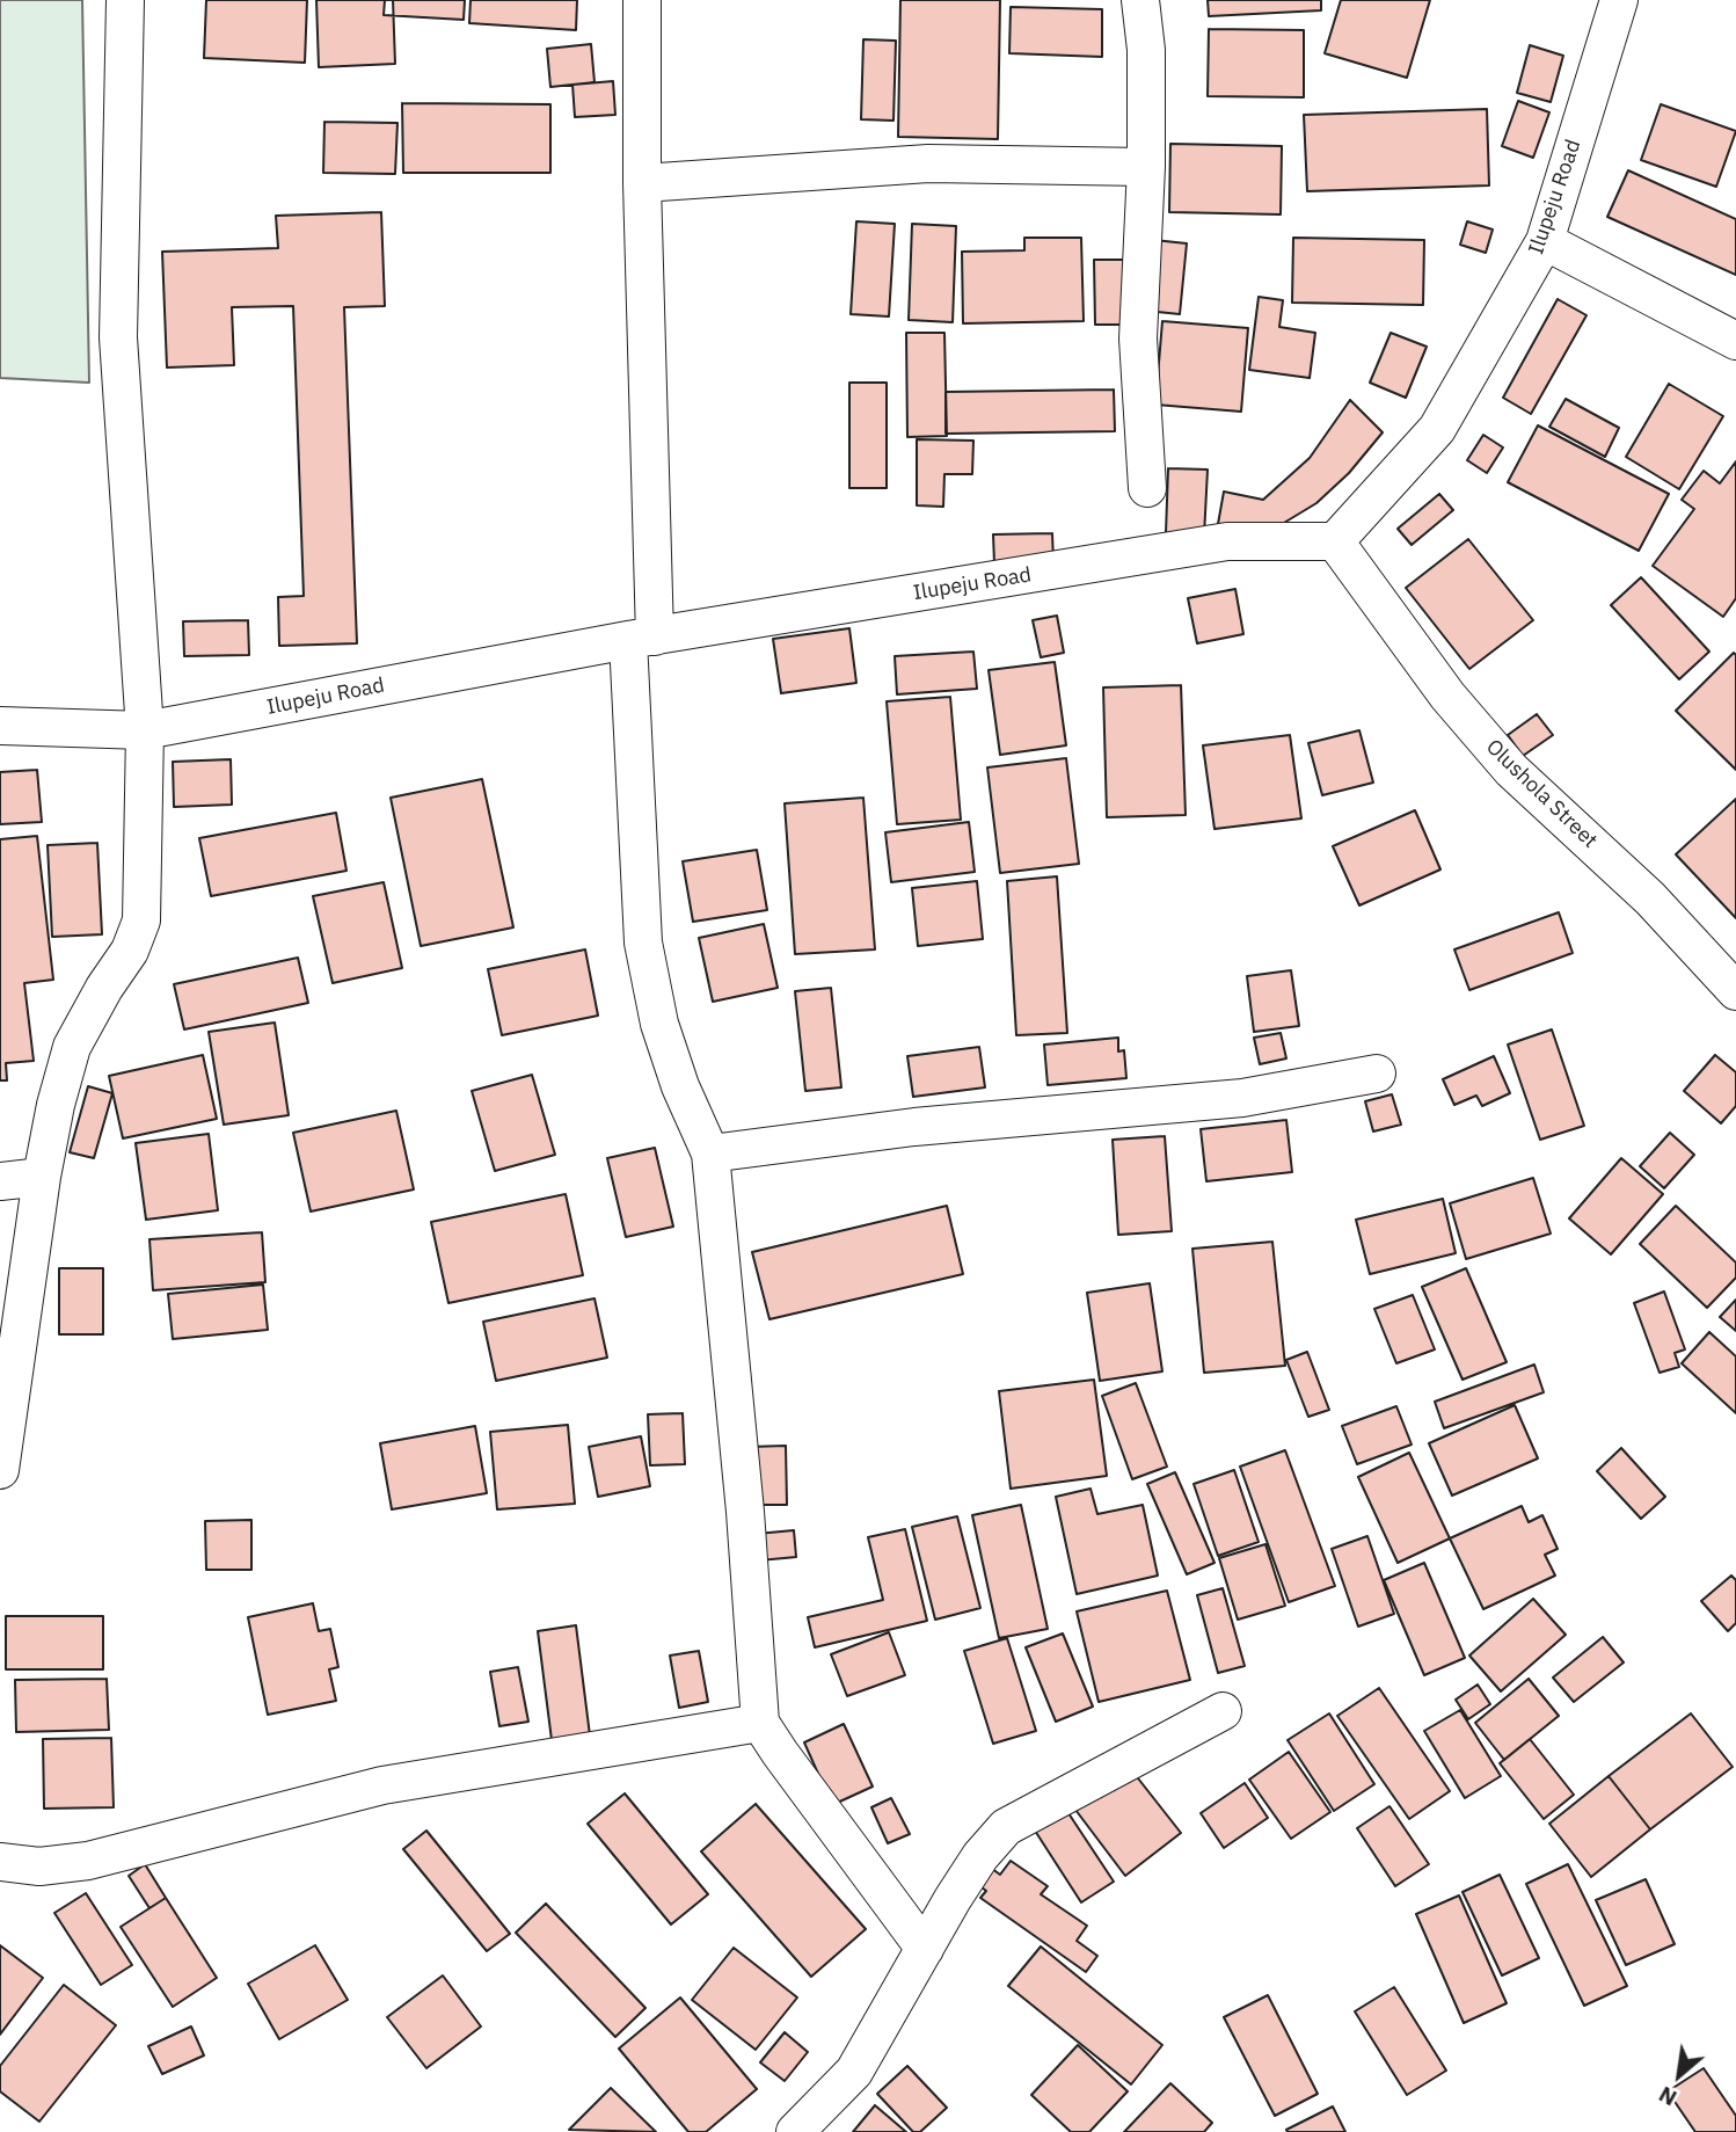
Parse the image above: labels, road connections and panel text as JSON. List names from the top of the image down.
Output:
{
  "streets": {
    "street": ["Ilupeju Road", "Olushola Street"]
  },
  "crossings": [
    ["Ilupeju Road", "Olushola Street"]
  ],
  "north": "bottom left"
}
